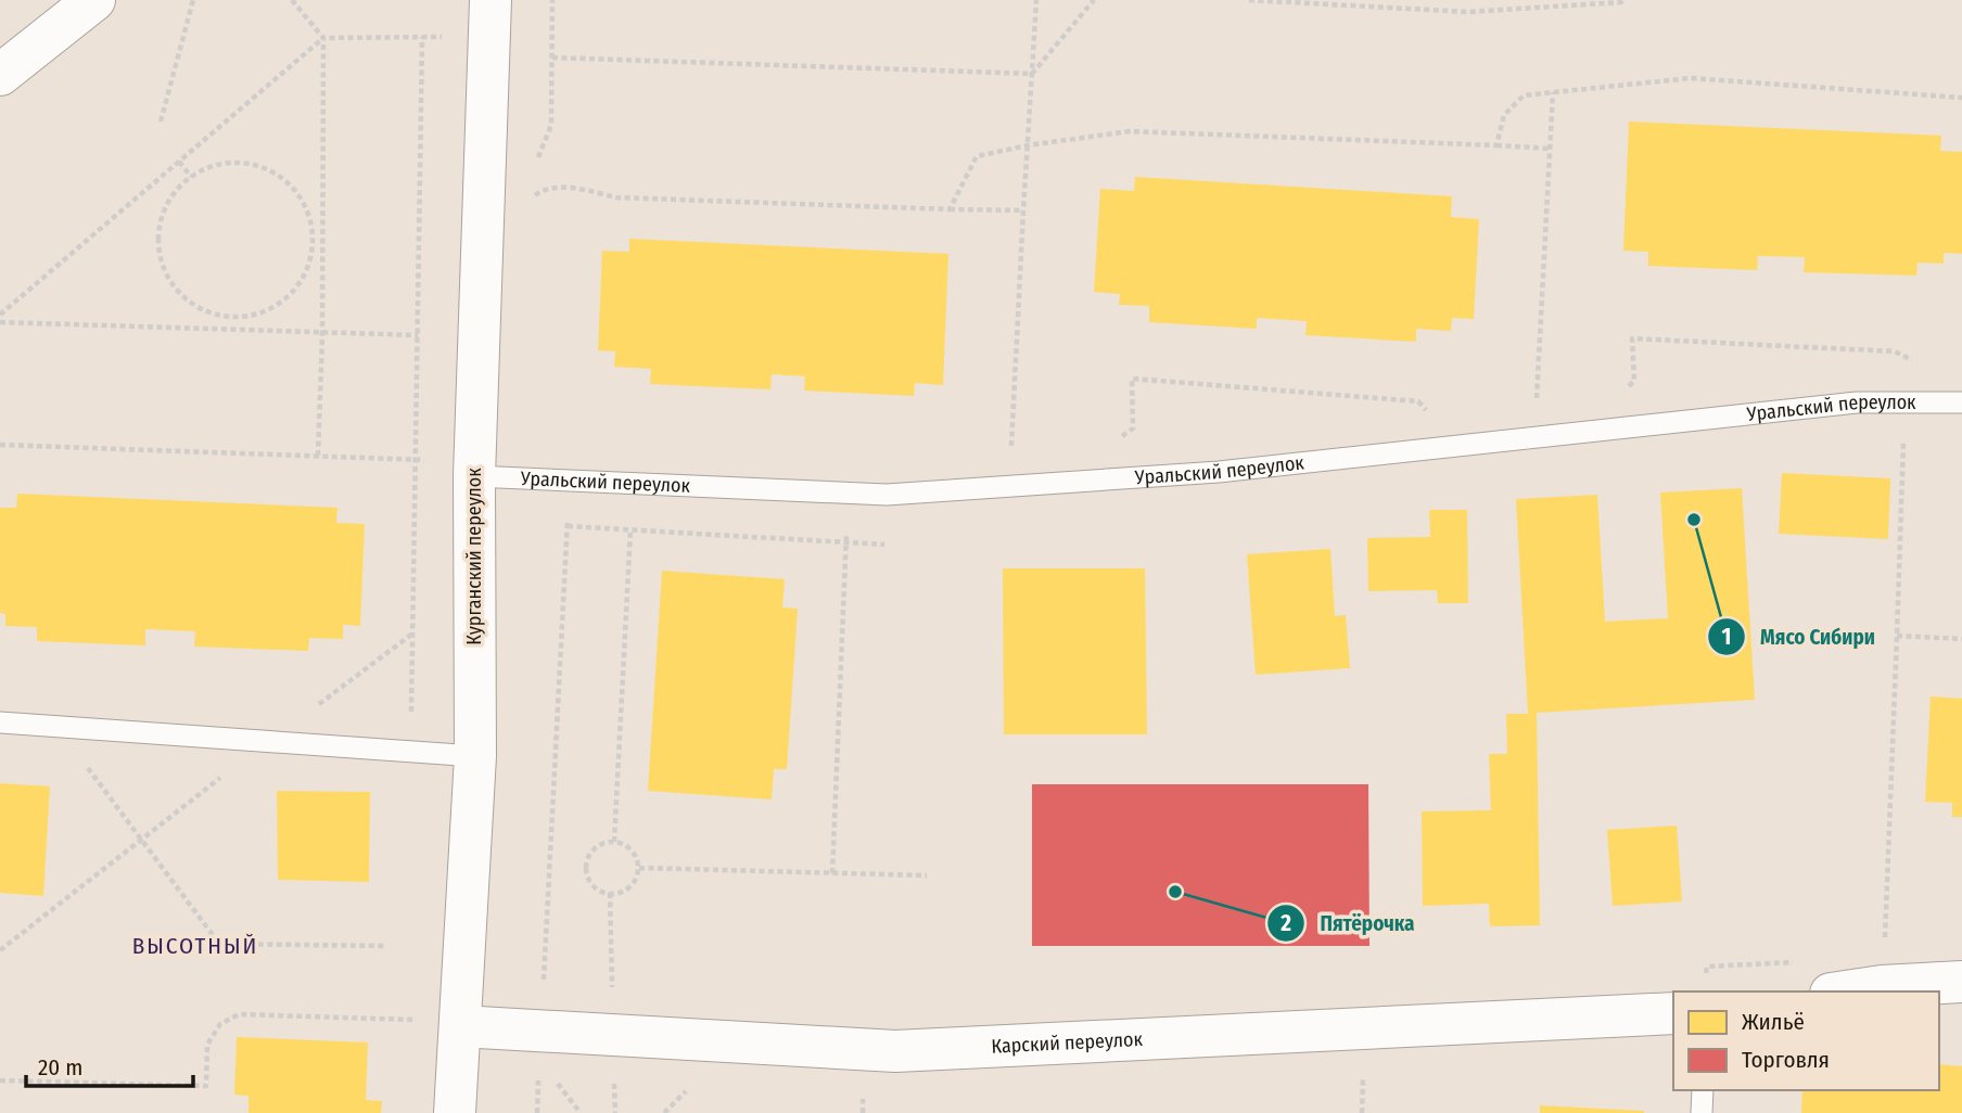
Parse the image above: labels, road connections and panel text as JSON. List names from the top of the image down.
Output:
{
  "streets": {
    "street": ["Курганский переулок", "Карский переулок"],
    "lane": ["Уральский переулок"]
  },
  "crossings": [
    ["Уральский переулок", "Курганский переулок"],
    ["Курганский переулок", "Карский переулок"]
  ],
  "districts": ["ВЫСОТНЫЙ"],
  "places": ["Мясо Сибири", "Пятёрочка"],
  "legend": ["Жильё", "Торговля"],
  "scale_bar": "20 m"
}
